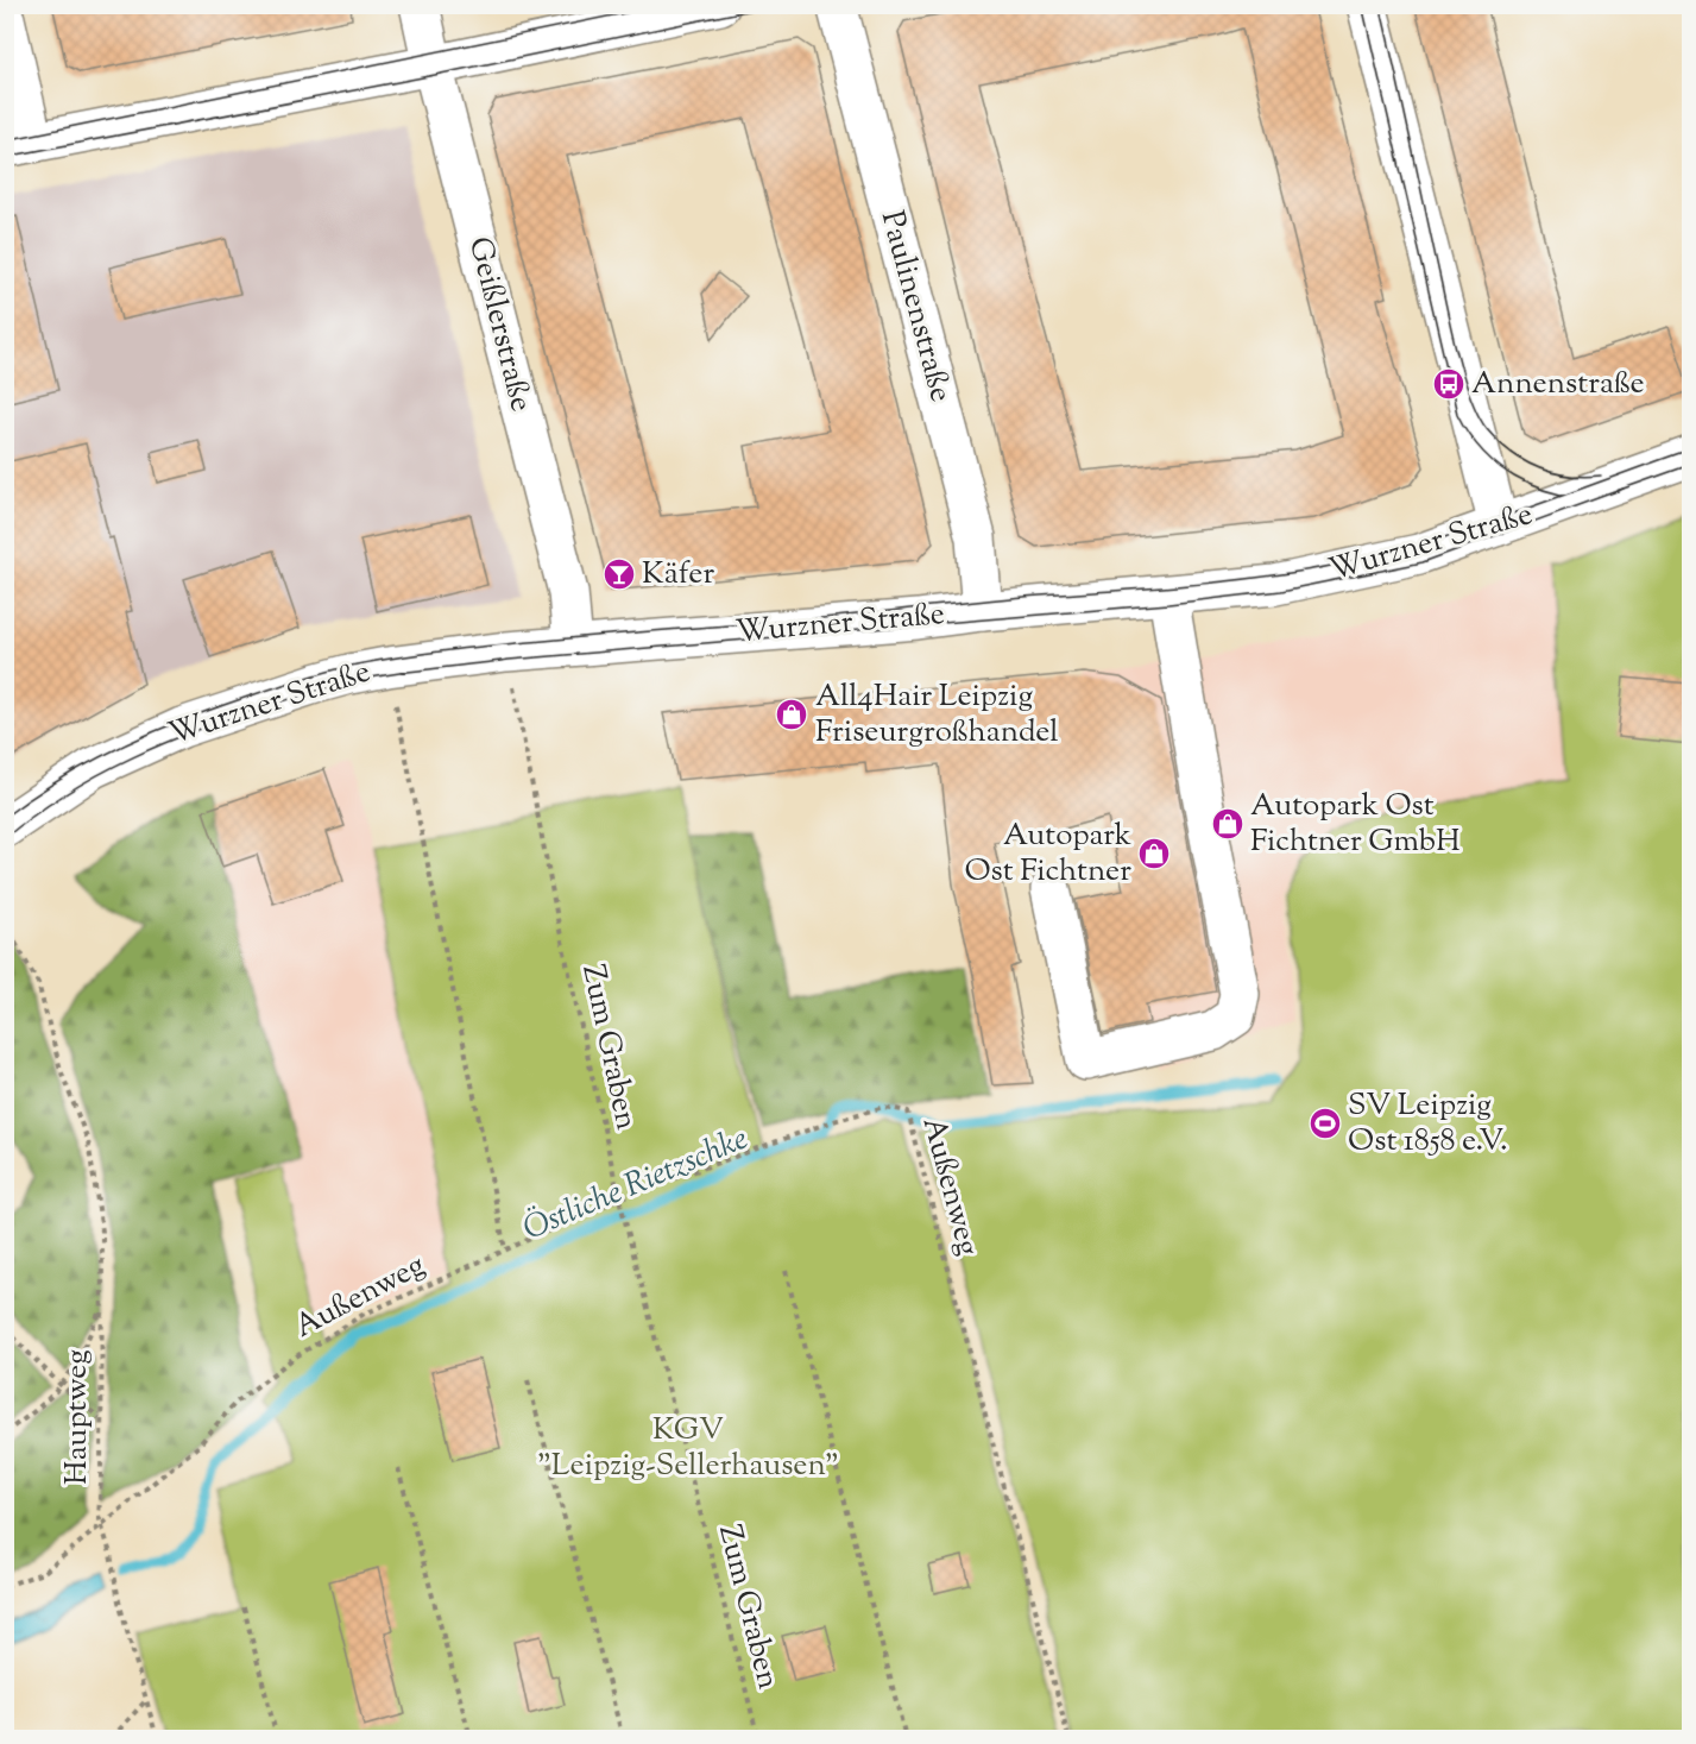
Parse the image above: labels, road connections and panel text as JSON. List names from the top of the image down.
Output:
{
  "streets": {
    "main road": ["Paulinenstraße", "Geißlerstraße", "Wurzner Straße"],
    "path": ["Zum Graben", "Außenweg", "Hauptweg"]
  },
  "crossings": [
    ["Paulinenstraße", "Wurzner Straße"],
    ["Geißlerstraße", "Wurzner Straße"],
    ["Wurzner Straße", "Zum Graben"],
    ["Zum Graben", "Außenweg"],
    ["Außenweg", "Hauptweg"]
  ],
  "water": ["Östliche Rietzschke"],
  "parks": ["KGV \"Leipzig-Sellerhausen\""],
  "places": {
    "bus stop": ["Annenstraße"],
    "bar": ["Käfer"],
    "shop": ["All4Hair Leipzig Friseurgroßhandel", "Autopark Ost Fichtner GmbH", "Autopark Ost Fichtner"],
    "sports": ["SV Leipzig Ost 1858 e.V."]
  }
}
